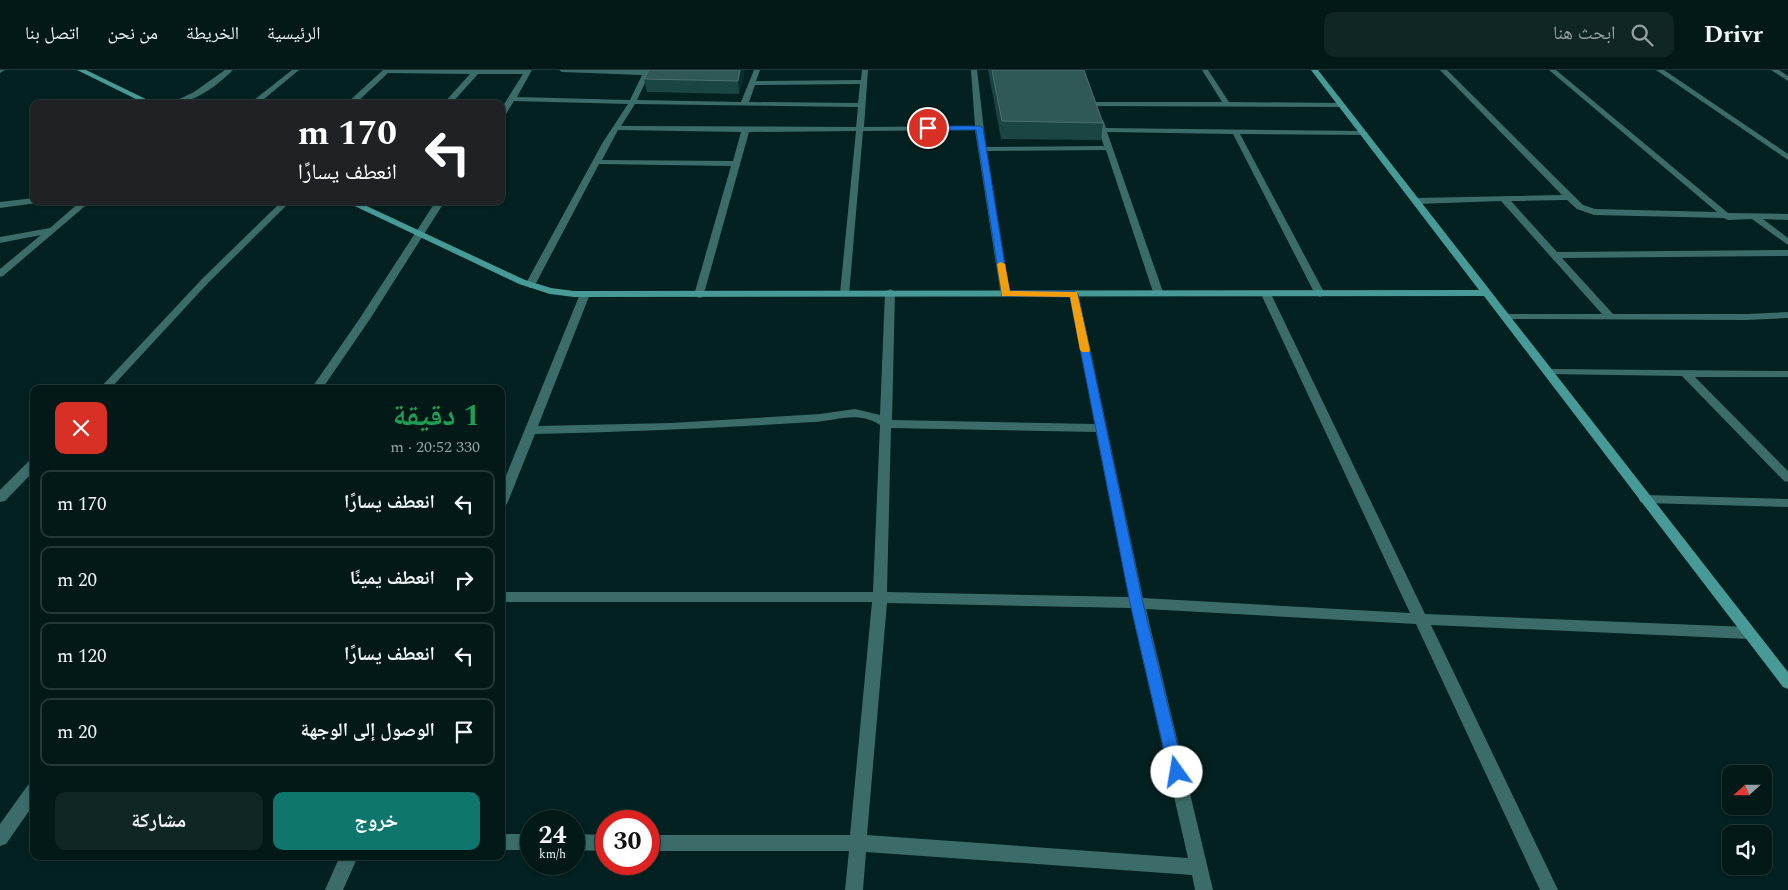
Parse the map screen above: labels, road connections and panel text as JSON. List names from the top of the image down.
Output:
{
  "north": "left",
  "page": {
    "header": "Drivr",
    "search": "ابحث هنا",
    "nav": [
      "الرئيسية",
      "الخريطة",
      "من نحن",
      "اتصل بنا"
    ],
    "turn": ["170 m", "انعطف يسارًا"],
    "heading": ["1 دقيقة", "330 m · 20:52"],
    "list": [
      {
        "name": "انعطف يسارًا",
        "value": "170 m"
      },
      {
        "name": "انعطف يمينًا",
        "value": "20 m"
      },
      {
        "name": "انعطف يسارًا",
        "value": "120 m"
      },
      {
        "name": "الوصول إلى الوجهة",
        "value": "20 m"
      }
    ],
    "buttons": ["خروج", "مشاركة"],
    "speed": "24 km/h",
    "limit": "30"
  }
}
